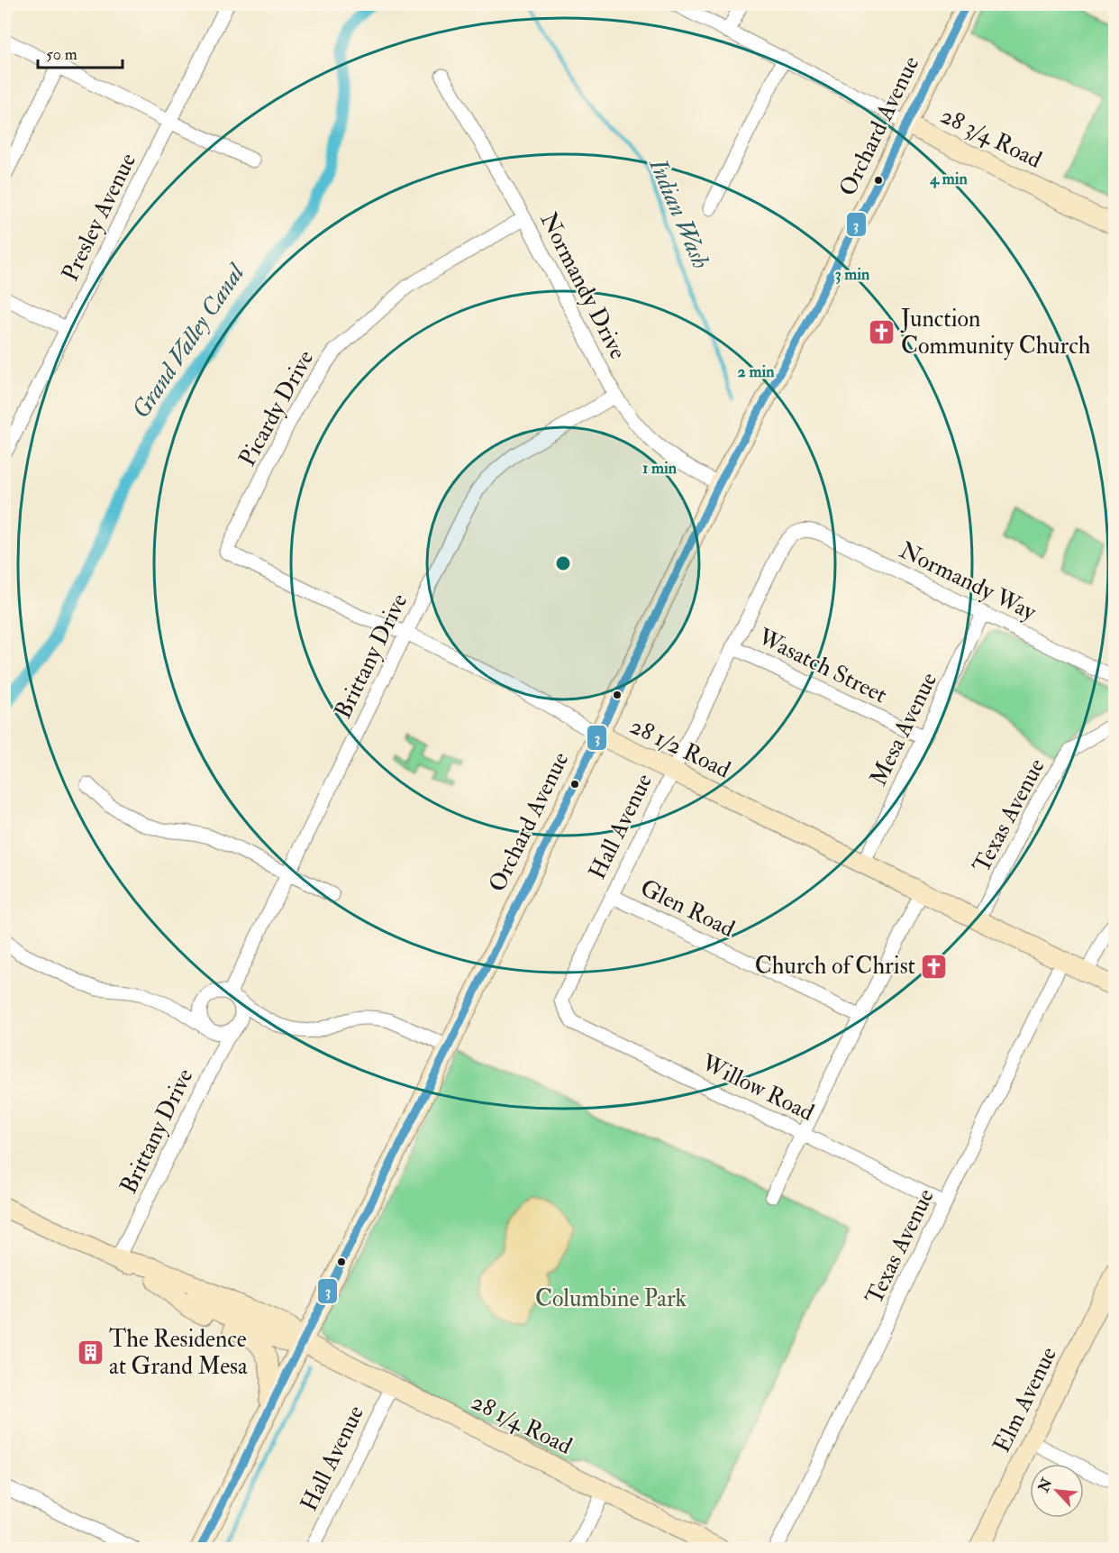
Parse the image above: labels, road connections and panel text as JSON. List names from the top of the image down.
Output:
{
  "streets": {
    "main road": [
      "Orchard Avenue",
      "28 3/4 Road",
      "28 1/2 Road",
      "Elm Avenue",
      "28 1/4 Road"
    ],
    "street": [
      "Presley Avenue",
      "Normandy Drive",
      "Picardy Drive",
      "Normandy Way",
      "Brittany Drive",
      "Wasatch Street",
      "Mesa Avenue",
      "Texas Avenue",
      "Hall Avenue",
      "Glen Road",
      "Willow Road"
    ]
  },
  "crossings": [
    ["Orchard Avenue", "28 3/4 Road"],
    ["Orchard Avenue", "Normandy Drive"],
    ["Orchard Avenue", "28 1/2 Road"],
    ["Orchard Avenue", "28 1/4 Road"],
    ["Normandy Drive", "Picardy Drive"],
    ["Normandy Drive", "Brittany Drive"],
    ["Picardy Drive", "28 1/2 Road"],
    ["Normandy Way", "Mesa Avenue"],
    ["Normandy Way", "Hall Avenue"],
    ["Brittany Drive", "28 1/2 Road"],
    ["Brittany Drive", "28 1/4 Road"],
    ["Wasatch Street", "Mesa Avenue"],
    ["Wasatch Street", "Hall Avenue"],
    ["Mesa Avenue", "28 1/2 Road"],
    ["28 1/2 Road", "Texas Avenue"],
    ["28 1/2 Road", "Hall Avenue"],
    ["Texas Avenue", "Willow Road"],
    ["Hall Avenue", "Glen Road"],
    ["Hall Avenue", "Willow Road"],
    ["Hall Avenue", "28 1/4 Road"]
  ],
  "water": ["Indian Wash", "Grand Valley Canal"],
  "parks": ["Columbine Park"],
  "places": {
    "church": ["Junction Community Church", "Church of Christ"],
    "building": ["The Residence at Grand Mesa"]
  },
  "lines": ["transit line 3"],
  "scale_bar": "50 m",
  "north": "top left",
  "rings": [
    "4 min",
    "3 min",
    "2 min",
    "1 min"
  ]
}
